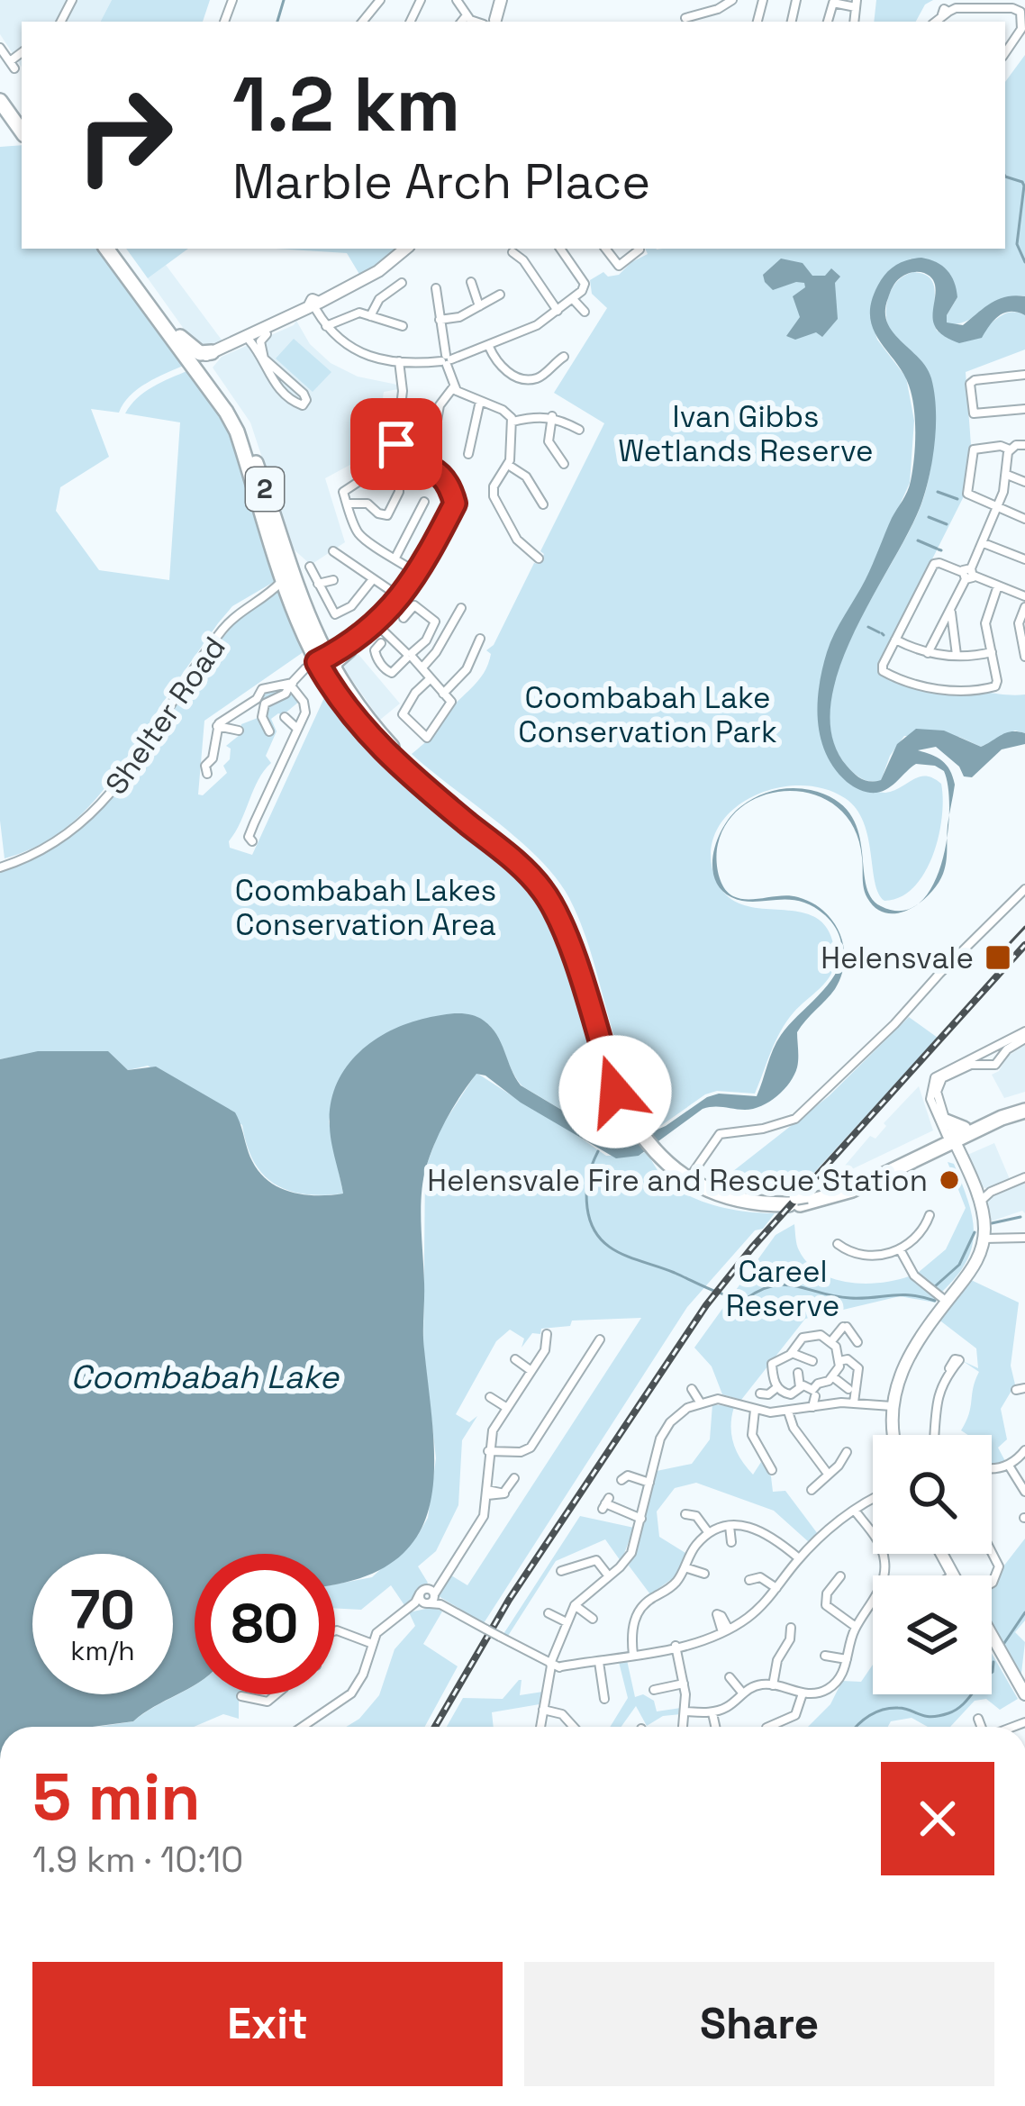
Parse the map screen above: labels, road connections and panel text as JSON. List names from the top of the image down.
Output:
{
  "streets": {
    "highway": ["2"],
    "street": ["Shelter Road"]
  },
  "crossings": [
    ["2", "Shelter Road"]
  ],
  "water": ["Coombabah Lake"],
  "parks": [
    "Ivan Gibbs Wetlands Reserve",
    "Coombabah Lake Conservation Park",
    "Coombabah Lakes Conservation Area",
    "Careel Reserve"
  ],
  "places": {
    "transit": ["Helensvale"],
    "other": ["Helensvale Fire and Rescue Station"]
  },
  "page": {
    "turn": ["1.2 km", "Marble Arch Place"],
    "speed": "70 km/h",
    "limit": "80",
    "heading": ["5 min", "1.9 km · 10:10"],
    "buttons": ["Exit", "Share"]
  }
}
